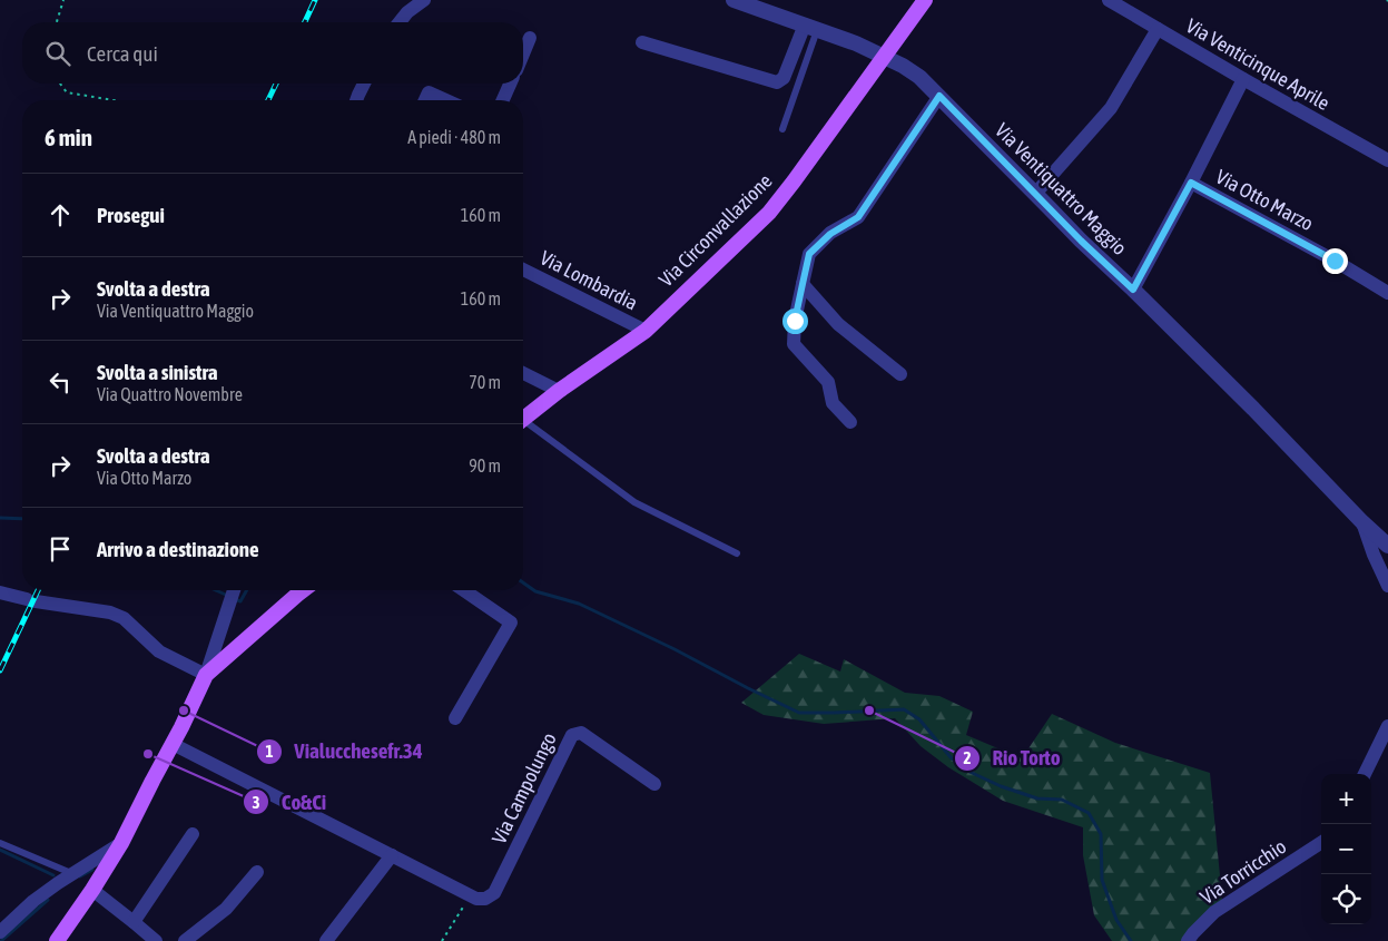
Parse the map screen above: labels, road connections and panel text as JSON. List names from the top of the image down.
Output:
{
  "streets": {
    "main road": ["Via Circonvallazione"],
    "street": [
      "Via Venticinque Aprile",
      "Via Ventiquattro Maggio",
      "Via Otto Marzo",
      "Via Lombardia",
      "Via Campolungo",
      "Via Torricchio"
    ]
  },
  "crossings": [
    ["Via Ventiquattro Maggio", "Via Circonvallazione"],
    ["Via Circonvallazione", "Via Lombardia"]
  ],
  "places": ["Vialucchesefr.34", "Rio Torto", "Co&Ci"],
  "page": {
    "search": "Cerca qui",
    "heading": ["6 min", "A piedi · 480 m"],
    "list": [
      ["Prosegui", "160 m"],
      ["Svolta a destra", "Via Ventiquattro Maggio", "160 m"],
      ["Svolta a sinistra", "Via Quattro Novembre", "70 m"],
      ["Svolta a destra", "Via Otto Marzo", "90 m"],
      "Arrivo a destinazione"
    ],
    "map_buttons": ["+", "−"]
  }
}
